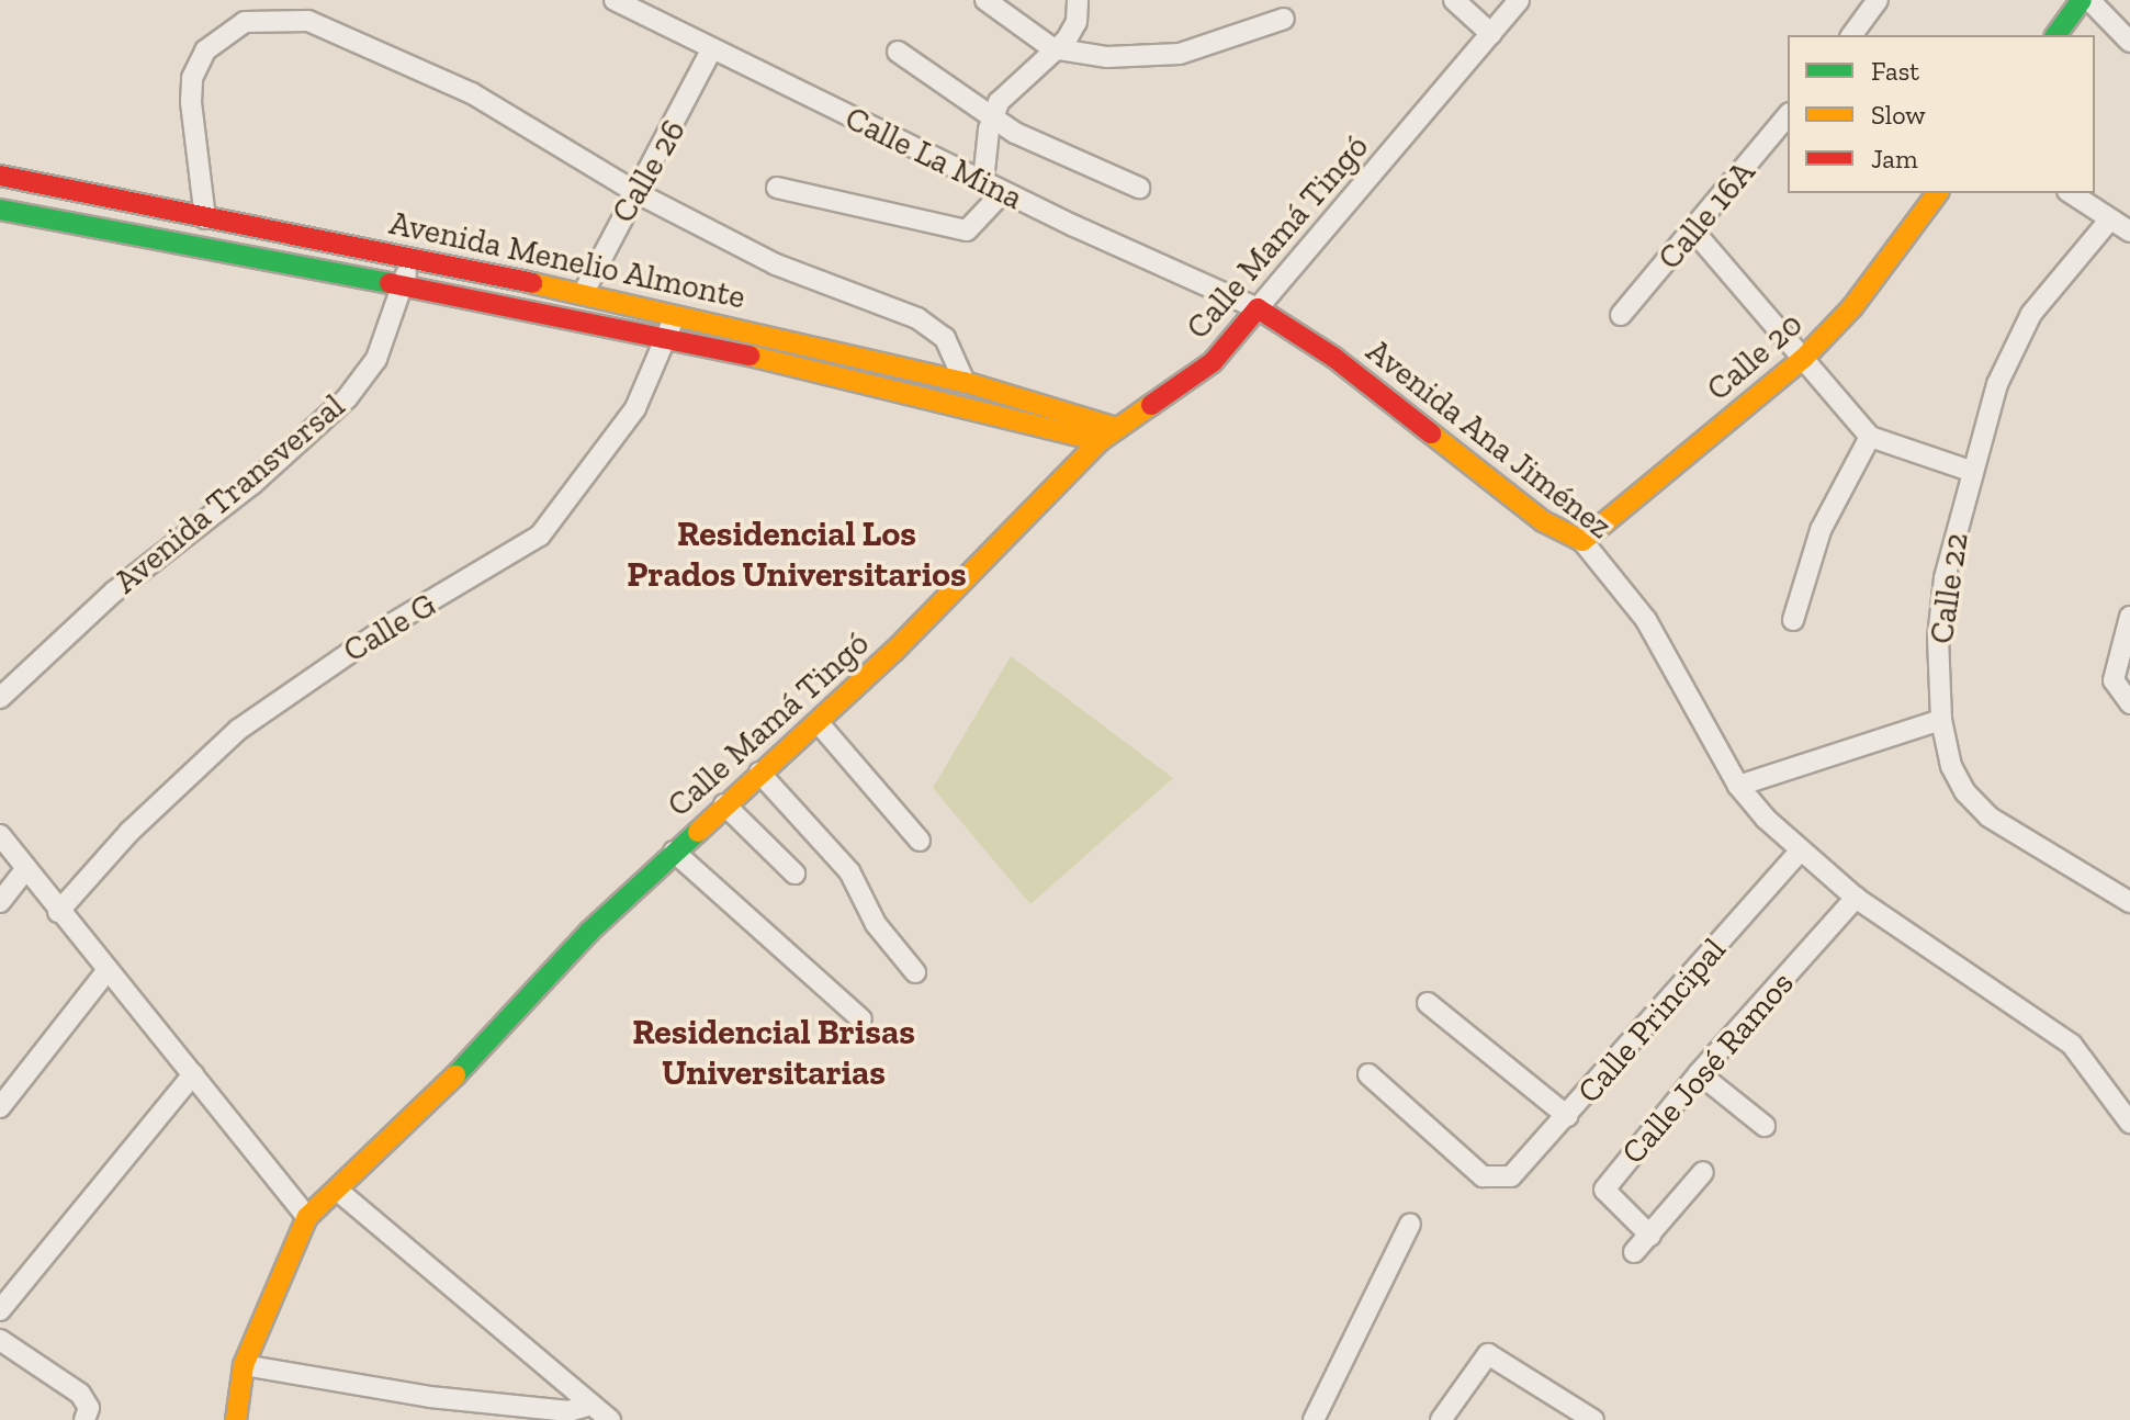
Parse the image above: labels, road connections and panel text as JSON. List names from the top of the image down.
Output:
{
  "streets": {
    "street": [
      "Calle La Mina",
      "Calle 26",
      "Calle 16A",
      "Calle Mamá Tingó",
      "Avenida Menelio Almonte",
      "Calle 20",
      "Avenida Ana Jiménez",
      "Avenida Transversal",
      "Calle 22",
      "Calle G",
      "Calle Principal",
      "Calle José Ramos"
    ]
  },
  "crossings": [
    ["Calle La Mina", "Calle 26"],
    ["Calle La Mina", "Calle Mamá Tingó"],
    ["Calle La Mina", "Avenida Ana Jiménez"],
    ["Calle 26", "Avenida Menelio Almonte"],
    ["Calle Mamá Tingó", "Avenida Menelio Almonte"],
    ["Calle Mamá Tingó", "Avenida Ana Jiménez"],
    ["Avenida Menelio Almonte", "Avenida Transversal"],
    ["Avenida Menelio Almonte", "Calle G"],
    ["Calle 20", "Avenida Ana Jiménez"],
    ["Avenida Ana Jiménez", "Calle Principal"],
    ["Avenida Ana Jiménez", "Calle José Ramos"]
  ],
  "districts": ["Residencial Los Prados Universitarios", "Residencial Brisas Universitarias"],
  "legend": ["Fast", "Slow", "Jam"]
}
